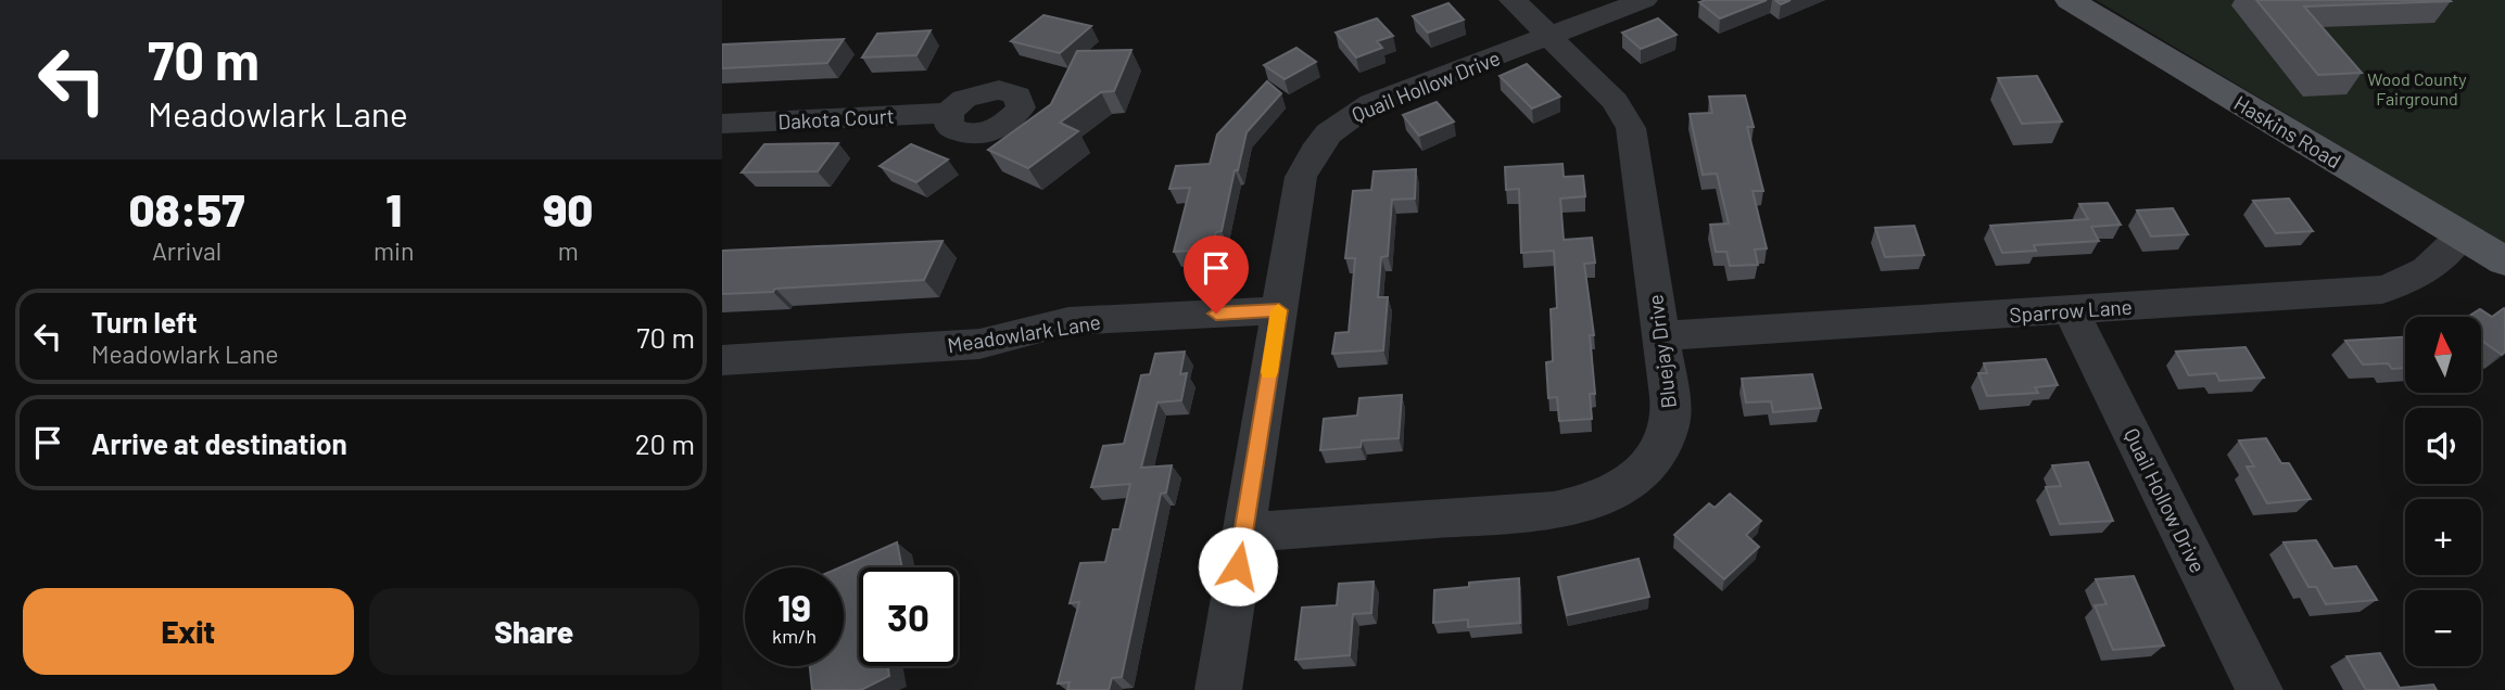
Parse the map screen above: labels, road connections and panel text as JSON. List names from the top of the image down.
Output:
{
  "streets": {
    "main road": ["Haskins Road"],
    "street": [
      "Quail Hollow Drive",
      "Dakota Court",
      "Sparrow Lane",
      "Meadowlark Lane",
      "Bluejay Drive"
    ]
  },
  "crossings": [
    ["Quail Hollow Drive", "Sparrow Lane"],
    ["Quail Hollow Drive", "Meadowlark Lane"],
    ["Quail Hollow Drive", "Bluejay Drive"],
    ["Haskins Road", "Sparrow Lane"],
    ["Sparrow Lane", "Bluejay Drive"]
  ],
  "parks": ["Wood County Fairground"],
  "north": "top",
  "page": {
    "turn": ["70 m", "Meadowlark Lane"],
    "eta": [
      "08:57",
      "Arrival",
      "1",
      "min",
      "90",
      "m"
    ],
    "list": [
      {
        "name": "Turn left",
        "note": "Meadowlark Lane",
        "value": "70 m"
      },
      {
        "name": "Arrive at destination",
        "value": "20 m"
      }
    ],
    "map_buttons": ["+", "−"],
    "speed": "19 km/h",
    "limit": "30",
    "buttons": ["Exit", "Share"]
  }
}
